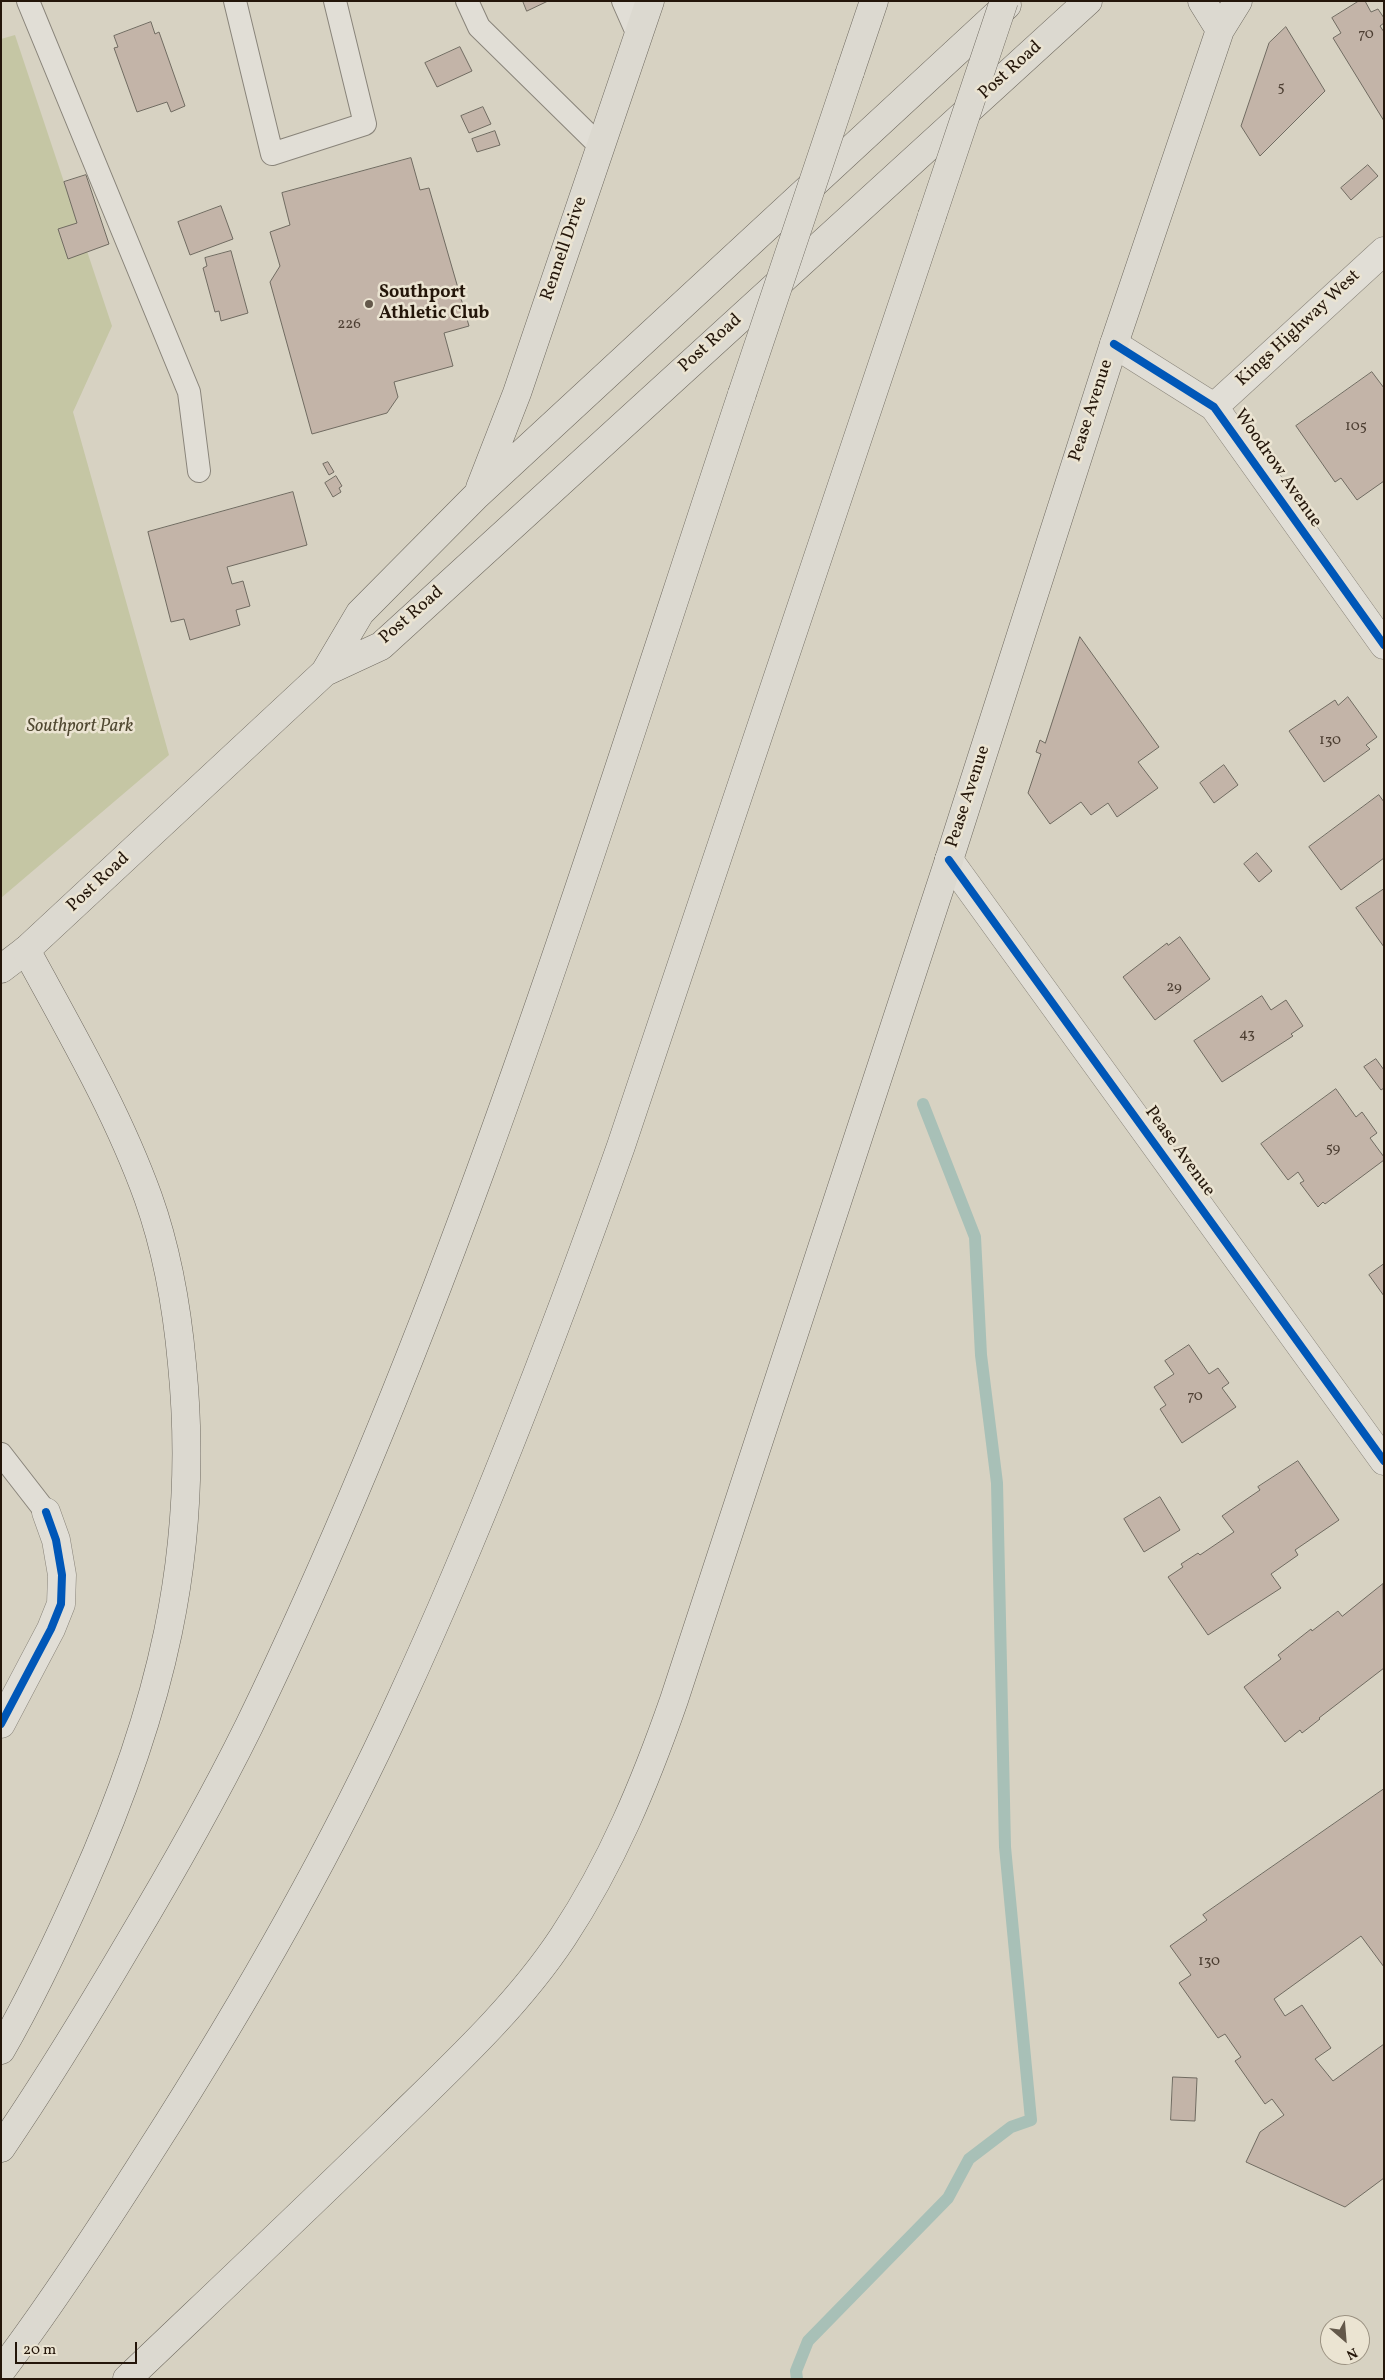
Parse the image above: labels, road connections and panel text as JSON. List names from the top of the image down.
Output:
{
  "streets": {
    "main road": ["Post Road", "Rennell Drive", "Pease Avenue"],
    "street": ["Kings Highway West", "Woodrow Avenue"]
  },
  "crossings": [
    ["Post Road", "Rennell Drive"],
    ["Kings Highway West", "Woodrow Avenue"],
    ["Pease Avenue", "Woodrow Avenue"]
  ],
  "parks": ["Southport Park"],
  "places": ["Southport Athletic Club"],
  "house_numbers": [
    "70",
    "5",
    "226",
    "105",
    "130",
    "29",
    "43",
    "59",
    "70",
    "130"
  ],
  "scale_bar": "20 m",
  "north": "bottom right"
}
